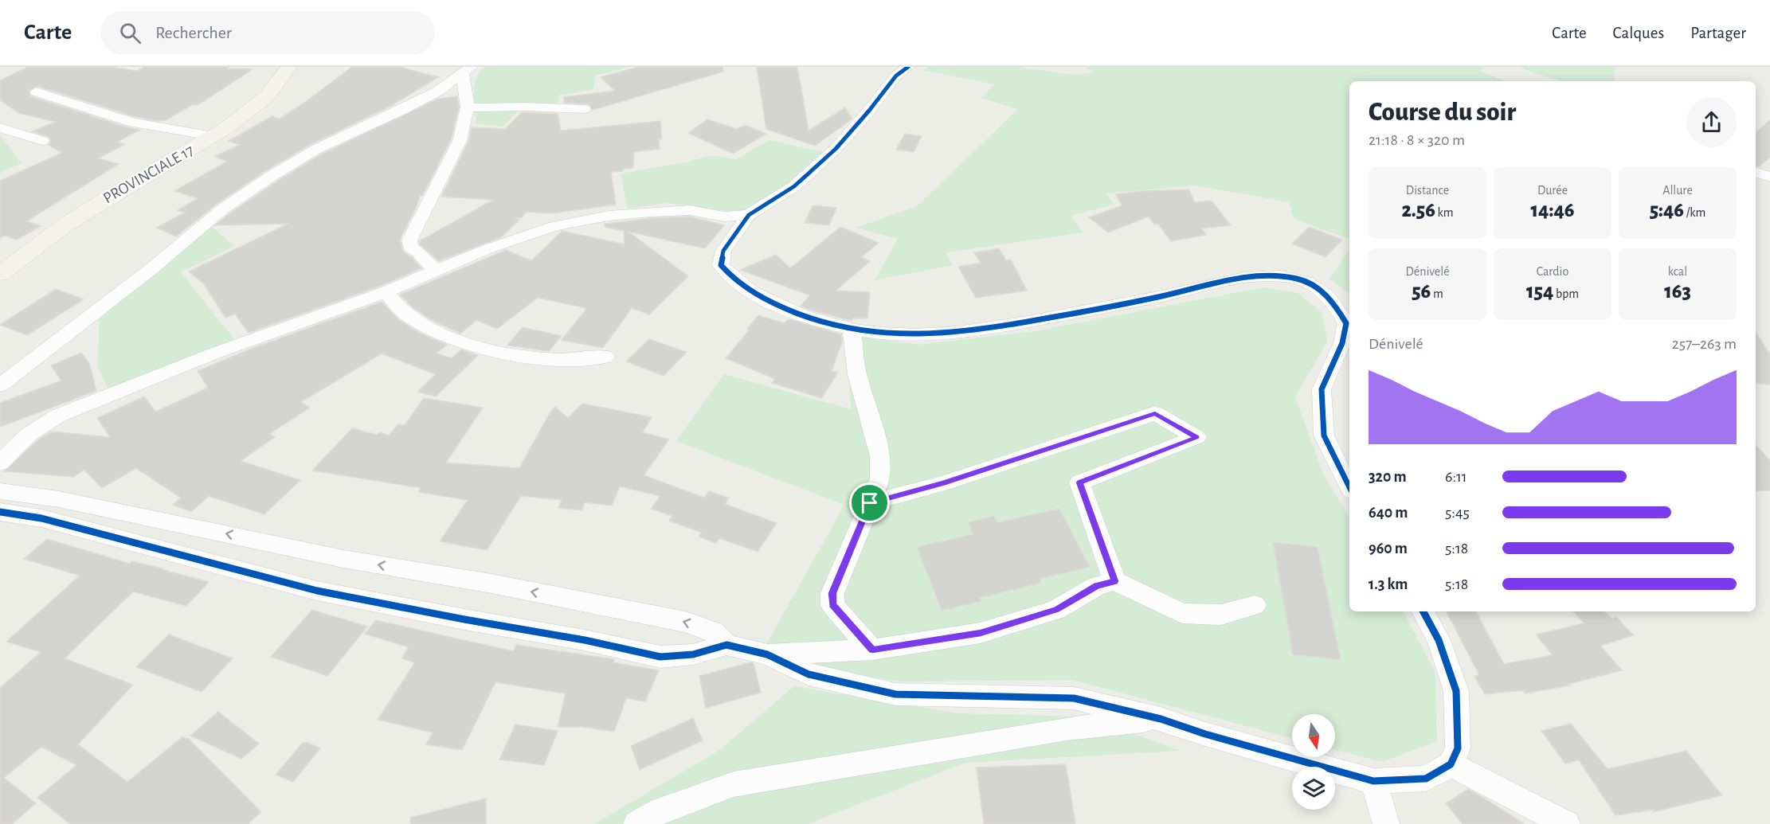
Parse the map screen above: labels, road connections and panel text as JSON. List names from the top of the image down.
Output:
{
  "streets": {
    "main road": ["PROVINCIALE 17"]
  },
  "north": "bottom",
  "page": {
    "header": "Carte",
    "search": "Rechercher",
    "nav": ["Carte", "Calques", "Partager"],
    "heading": ["Course du soir", "21:18 · 8 × 320 m"],
    "stats": [
      ["Distance", "2.56 km"],
      ["Durée", "14:46"],
      ["Allure", "5:46 /km"],
      ["Dénivelé", "56 m"],
      ["Cardio", "154 bpm"],
      ["kcal", "163"]
    ],
    "chart": ["Dénivelé", "257–263 m"],
    "list": [
      {
        "name": "320 m",
        "note": "6:11"
      },
      {
        "name": "640 m",
        "note": "5:45"
      },
      {
        "name": "960 m",
        "note": "5:18"
      },
      {
        "name": "1.3 km",
        "note": "5:18"
      }
    ]
  }
}
